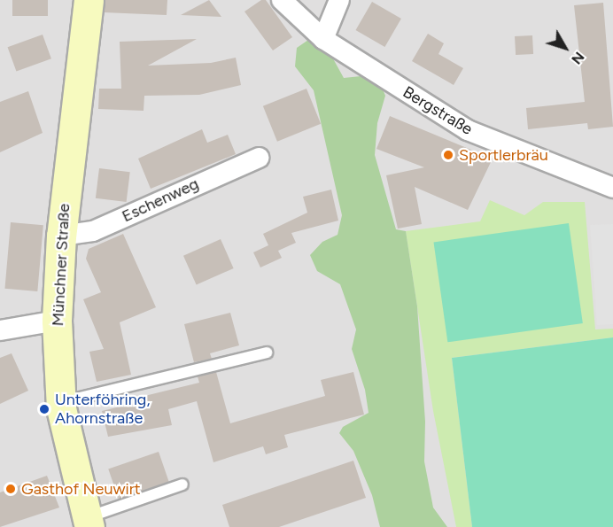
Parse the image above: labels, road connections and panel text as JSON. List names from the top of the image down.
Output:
{
  "streets": {
    "main road": ["Münchner Straße"],
    "street": ["Bergstraße", "Eschenweg"]
  },
  "crossings": [
    ["Eschenweg", "Münchner Straße"]
  ],
  "places": ["Sportlerbräu", "Unterföhring, Ahornstraße", "Gasthof Neuwirt"],
  "north": "bottom right"
}
